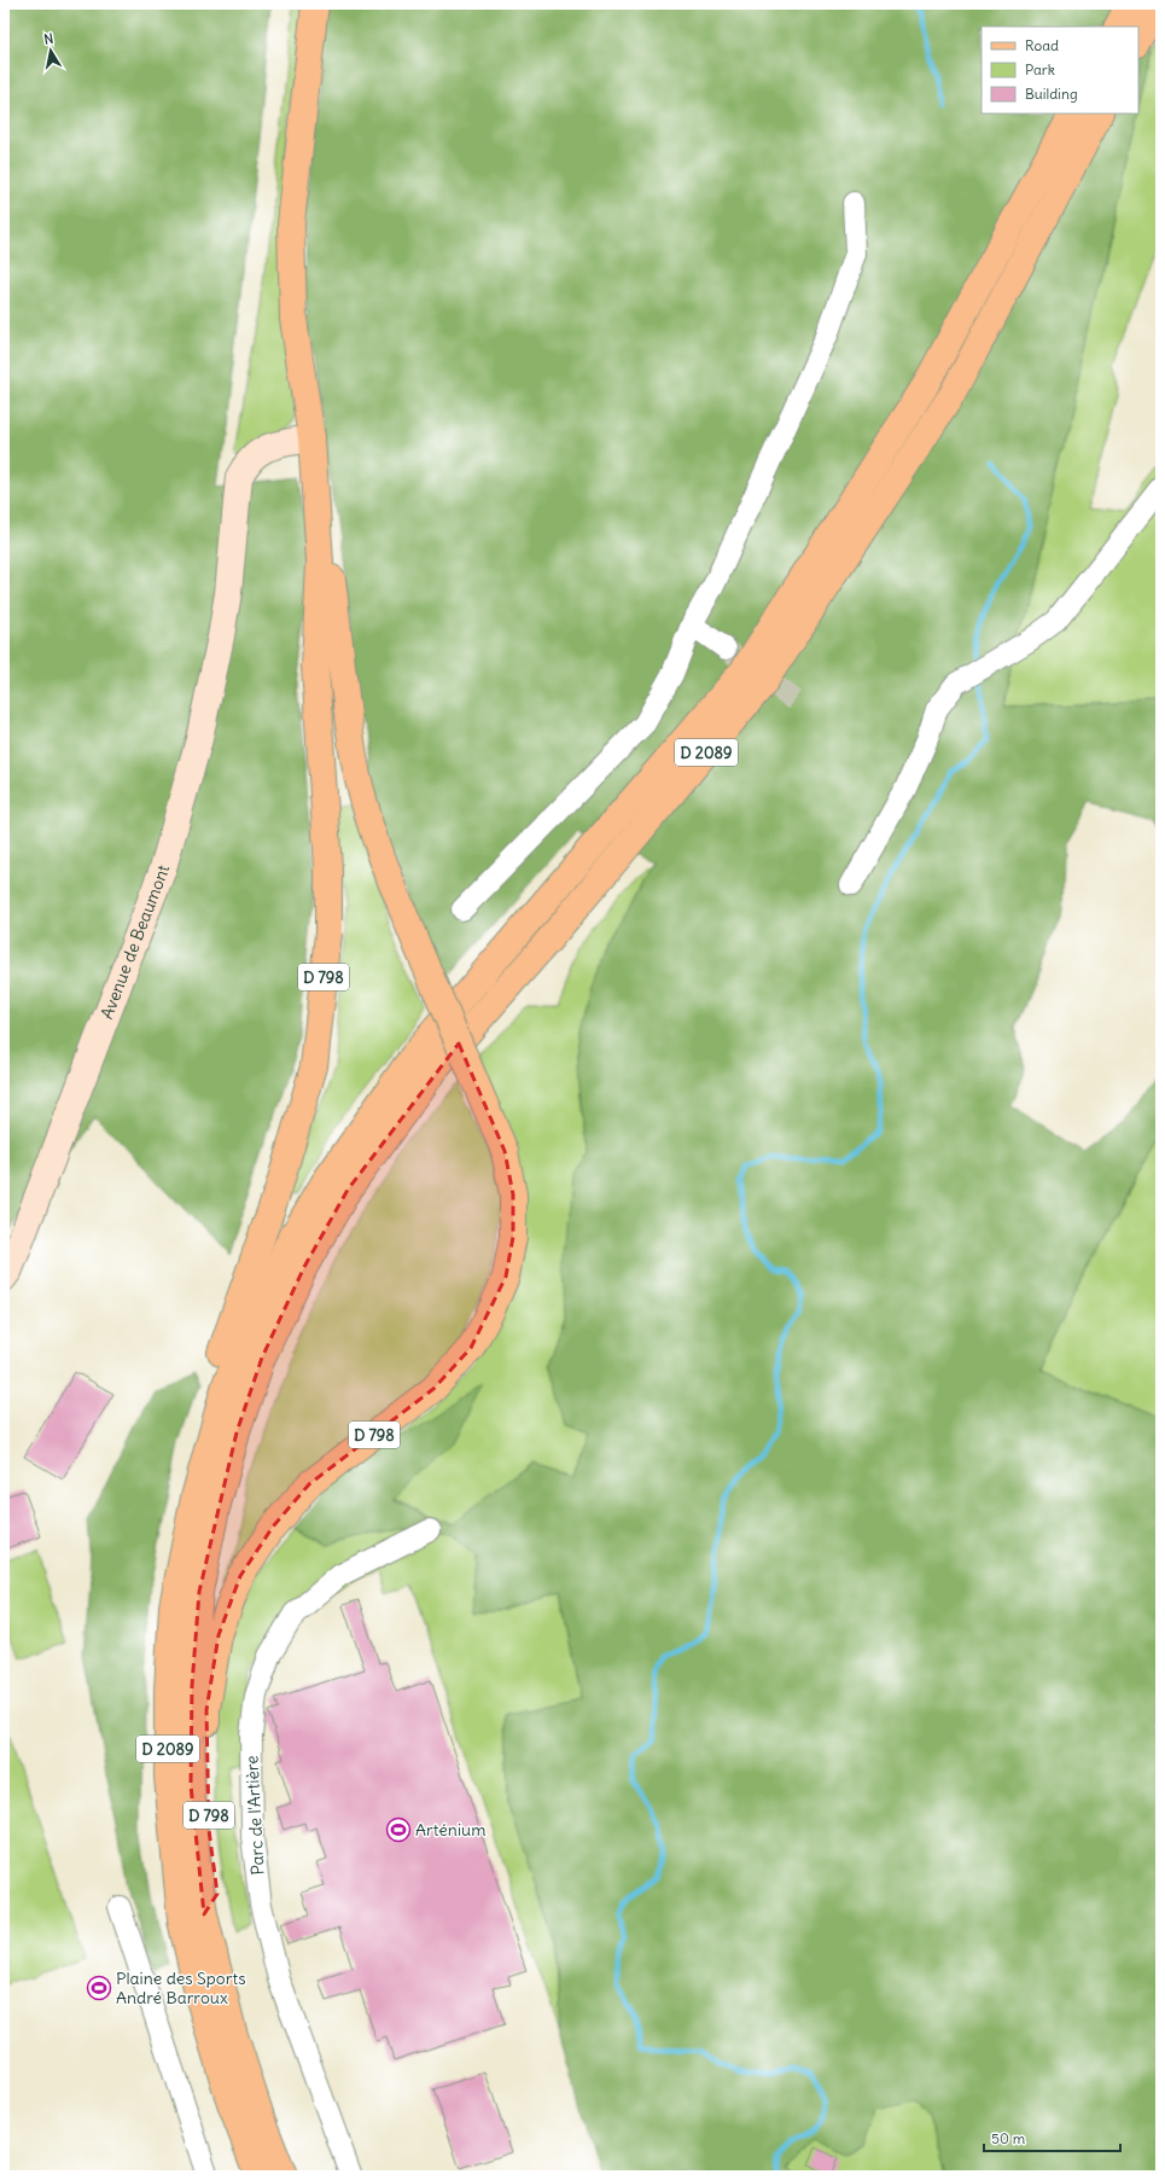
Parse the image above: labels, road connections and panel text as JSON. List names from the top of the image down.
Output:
{
  "streets": {
    "main road": ["D 2089", "Avenue de Beaumont", "D 798"],
    "street": ["Parc de l'Artière"]
  },
  "crossings": [
    ["D 2089", "D 798"],
    ["Avenue de Beaumont", "D 798"]
  ],
  "places": {
    "sports": ["Arténium", "Plaine des Sports André Barroux"]
  },
  "legend": ["Road", "Park", "Building"],
  "scale_bar": "50 m",
  "north": "top"
}
